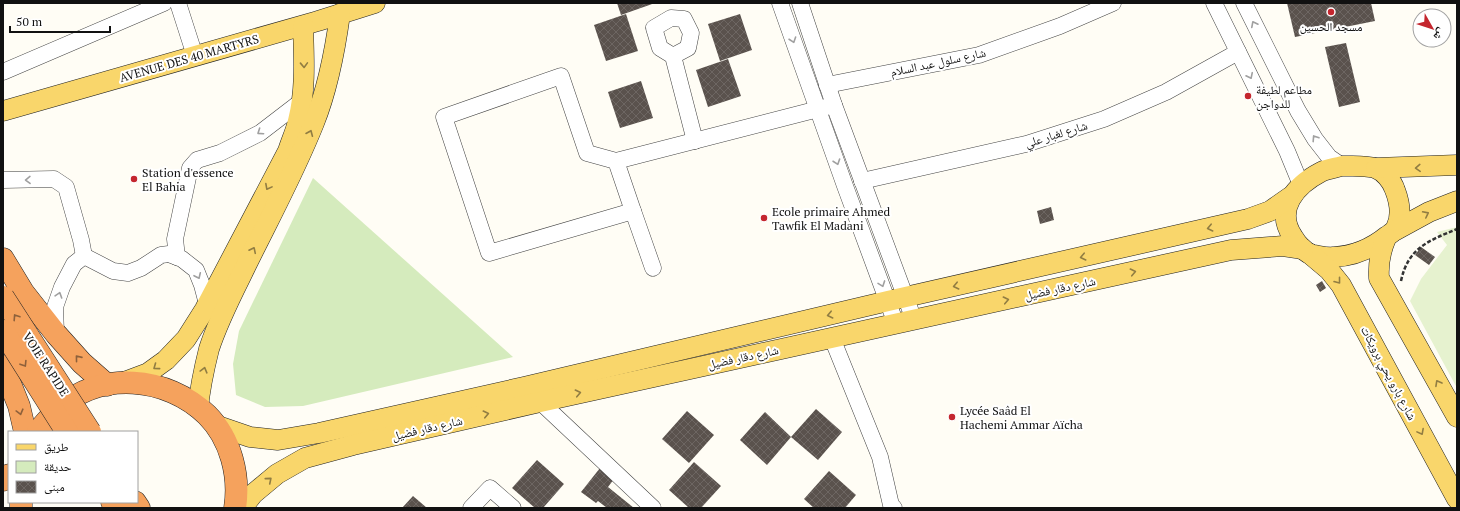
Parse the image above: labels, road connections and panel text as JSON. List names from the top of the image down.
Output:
{
  "streets": {
    "highway": ["VOIE RAPIDE"],
    "main road": ["AVENUE DES 40 MARTYRS", "شارع دقار فضيل", "شارع بارو يحي برويكات"],
    "street": ["شارع سلول عبد السلام", "شارع لغبار علي"]
  },
  "crossings": [
    ["شارع دقار فضيل", "شارع بارو يحي برويكات"]
  ],
  "places": [
    "مسجد الحسين",
    "مطاعم لطيفة للدواجن",
    "Station d'essence El Bahia",
    "Ecole primaire Ahmed Tawfik El Madani",
    "Lycée Saâd El Hachemi Ammar Aïcha"
  ],
  "legend": ["طريق", "حديقة", "مبنى"],
  "scale_bar": "50 m",
  "north": "bottom right"
}
